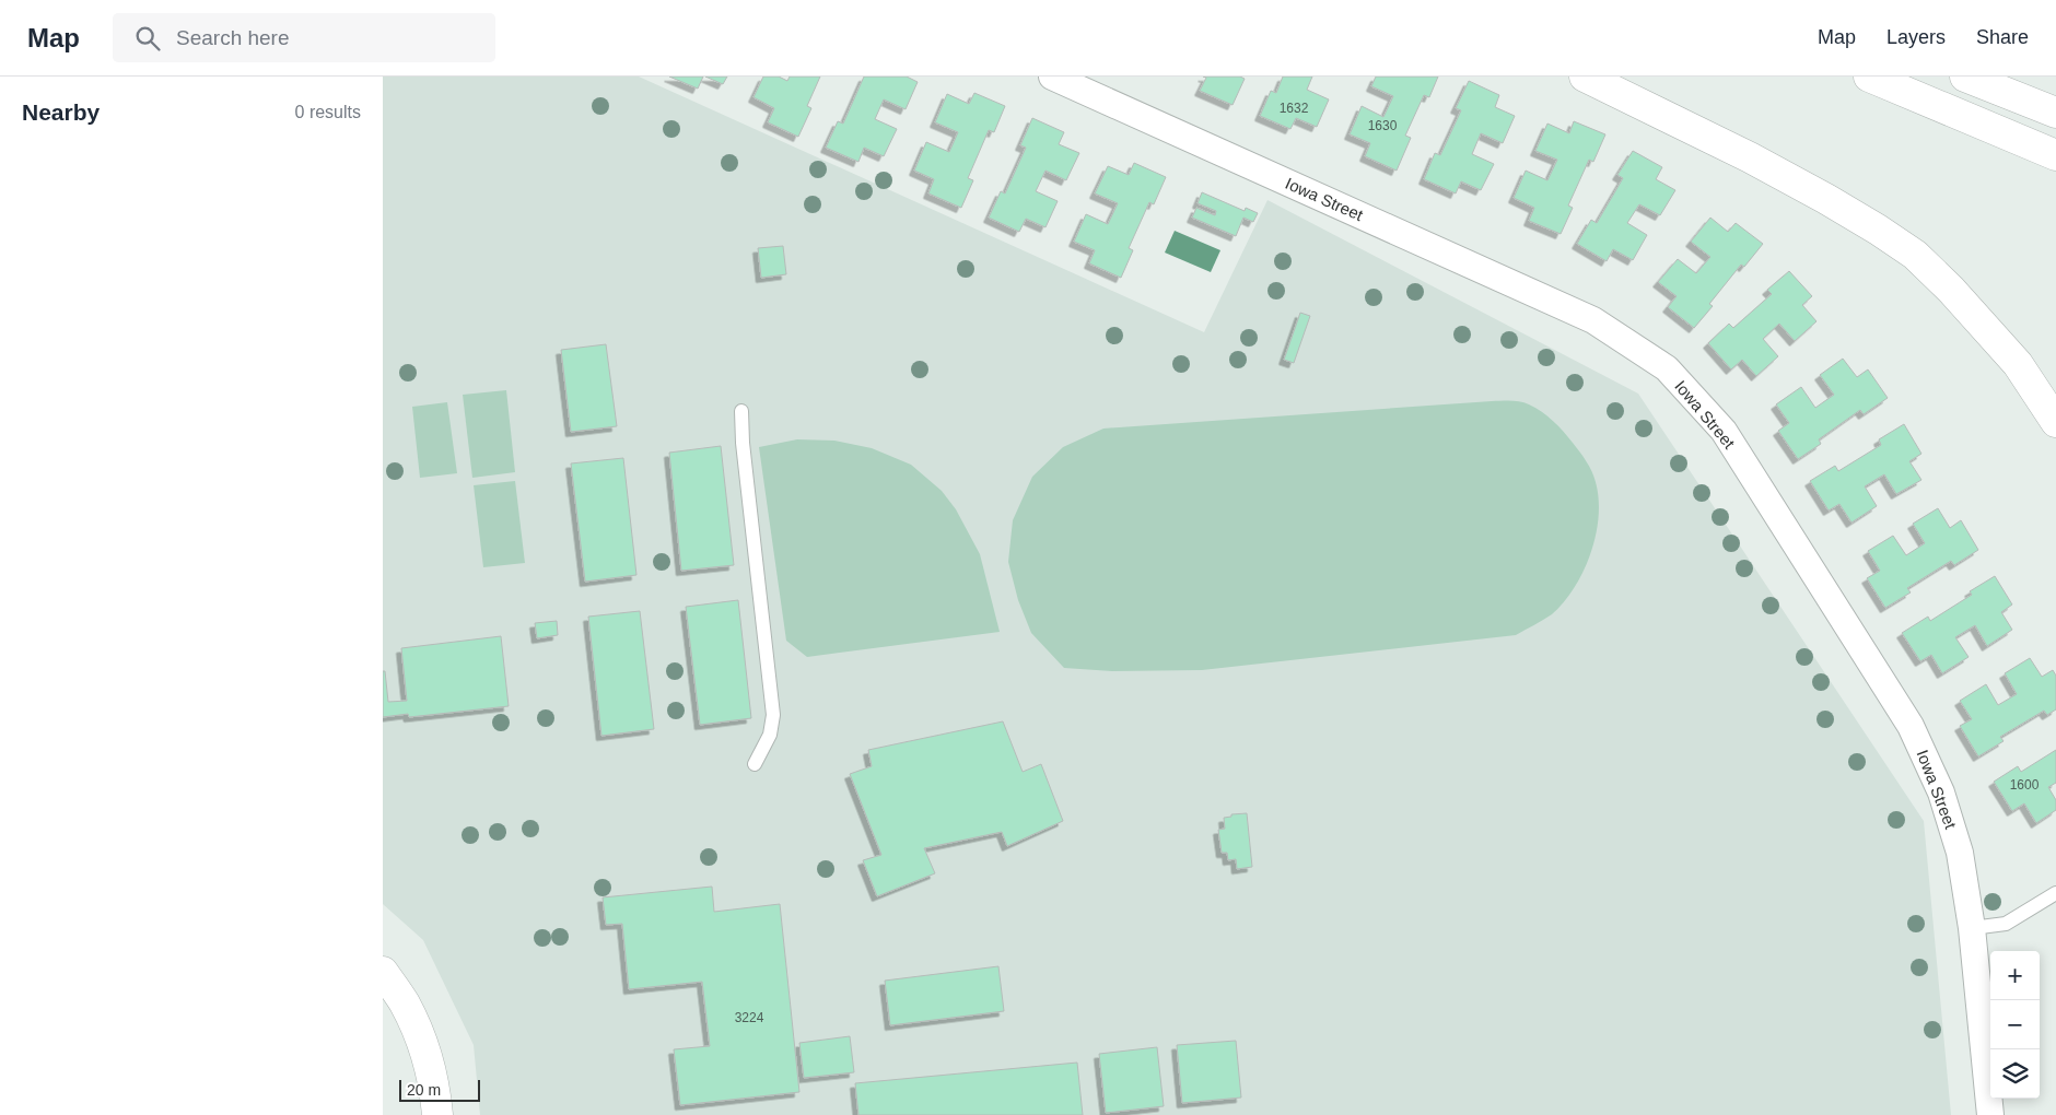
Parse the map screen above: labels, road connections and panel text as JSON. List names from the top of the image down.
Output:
{
  "streets": {
    "street": ["Iowa Street"]
  },
  "house_numbers": [
    "1632",
    "1630",
    "1600",
    "3224"
  ],
  "scale_bar": "20 m",
  "page": {
    "header": "Map",
    "search": "Search here",
    "nav": ["Map", "Layers", "Share"],
    "heading": ["Nearby", "0 results"],
    "map_buttons": ["+", "−"],
    "scale": "20 m"
  }
}
